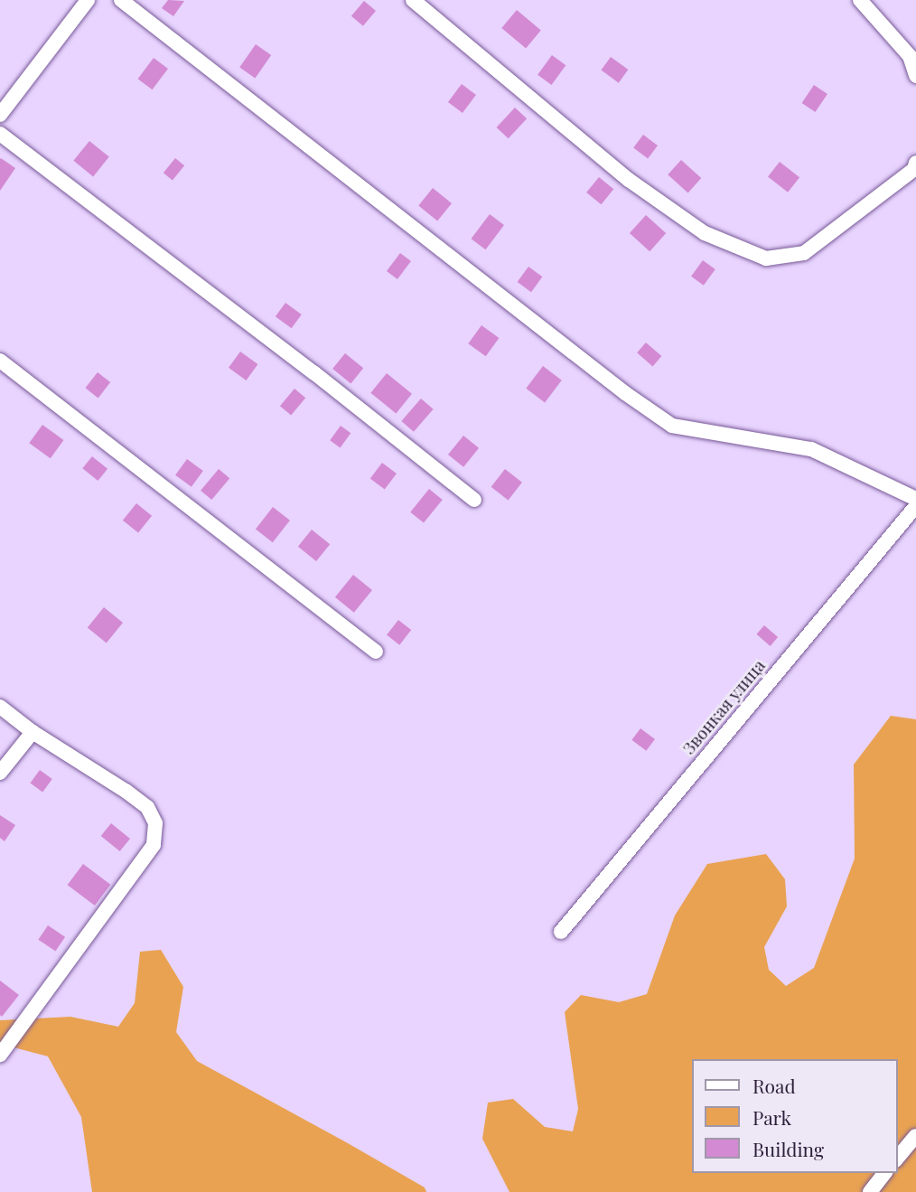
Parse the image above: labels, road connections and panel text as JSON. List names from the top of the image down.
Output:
{
  "streets": {
    "street": ["Звонкая улица"]
  },
  "legend": ["Road", "Park", "Building"]
}
